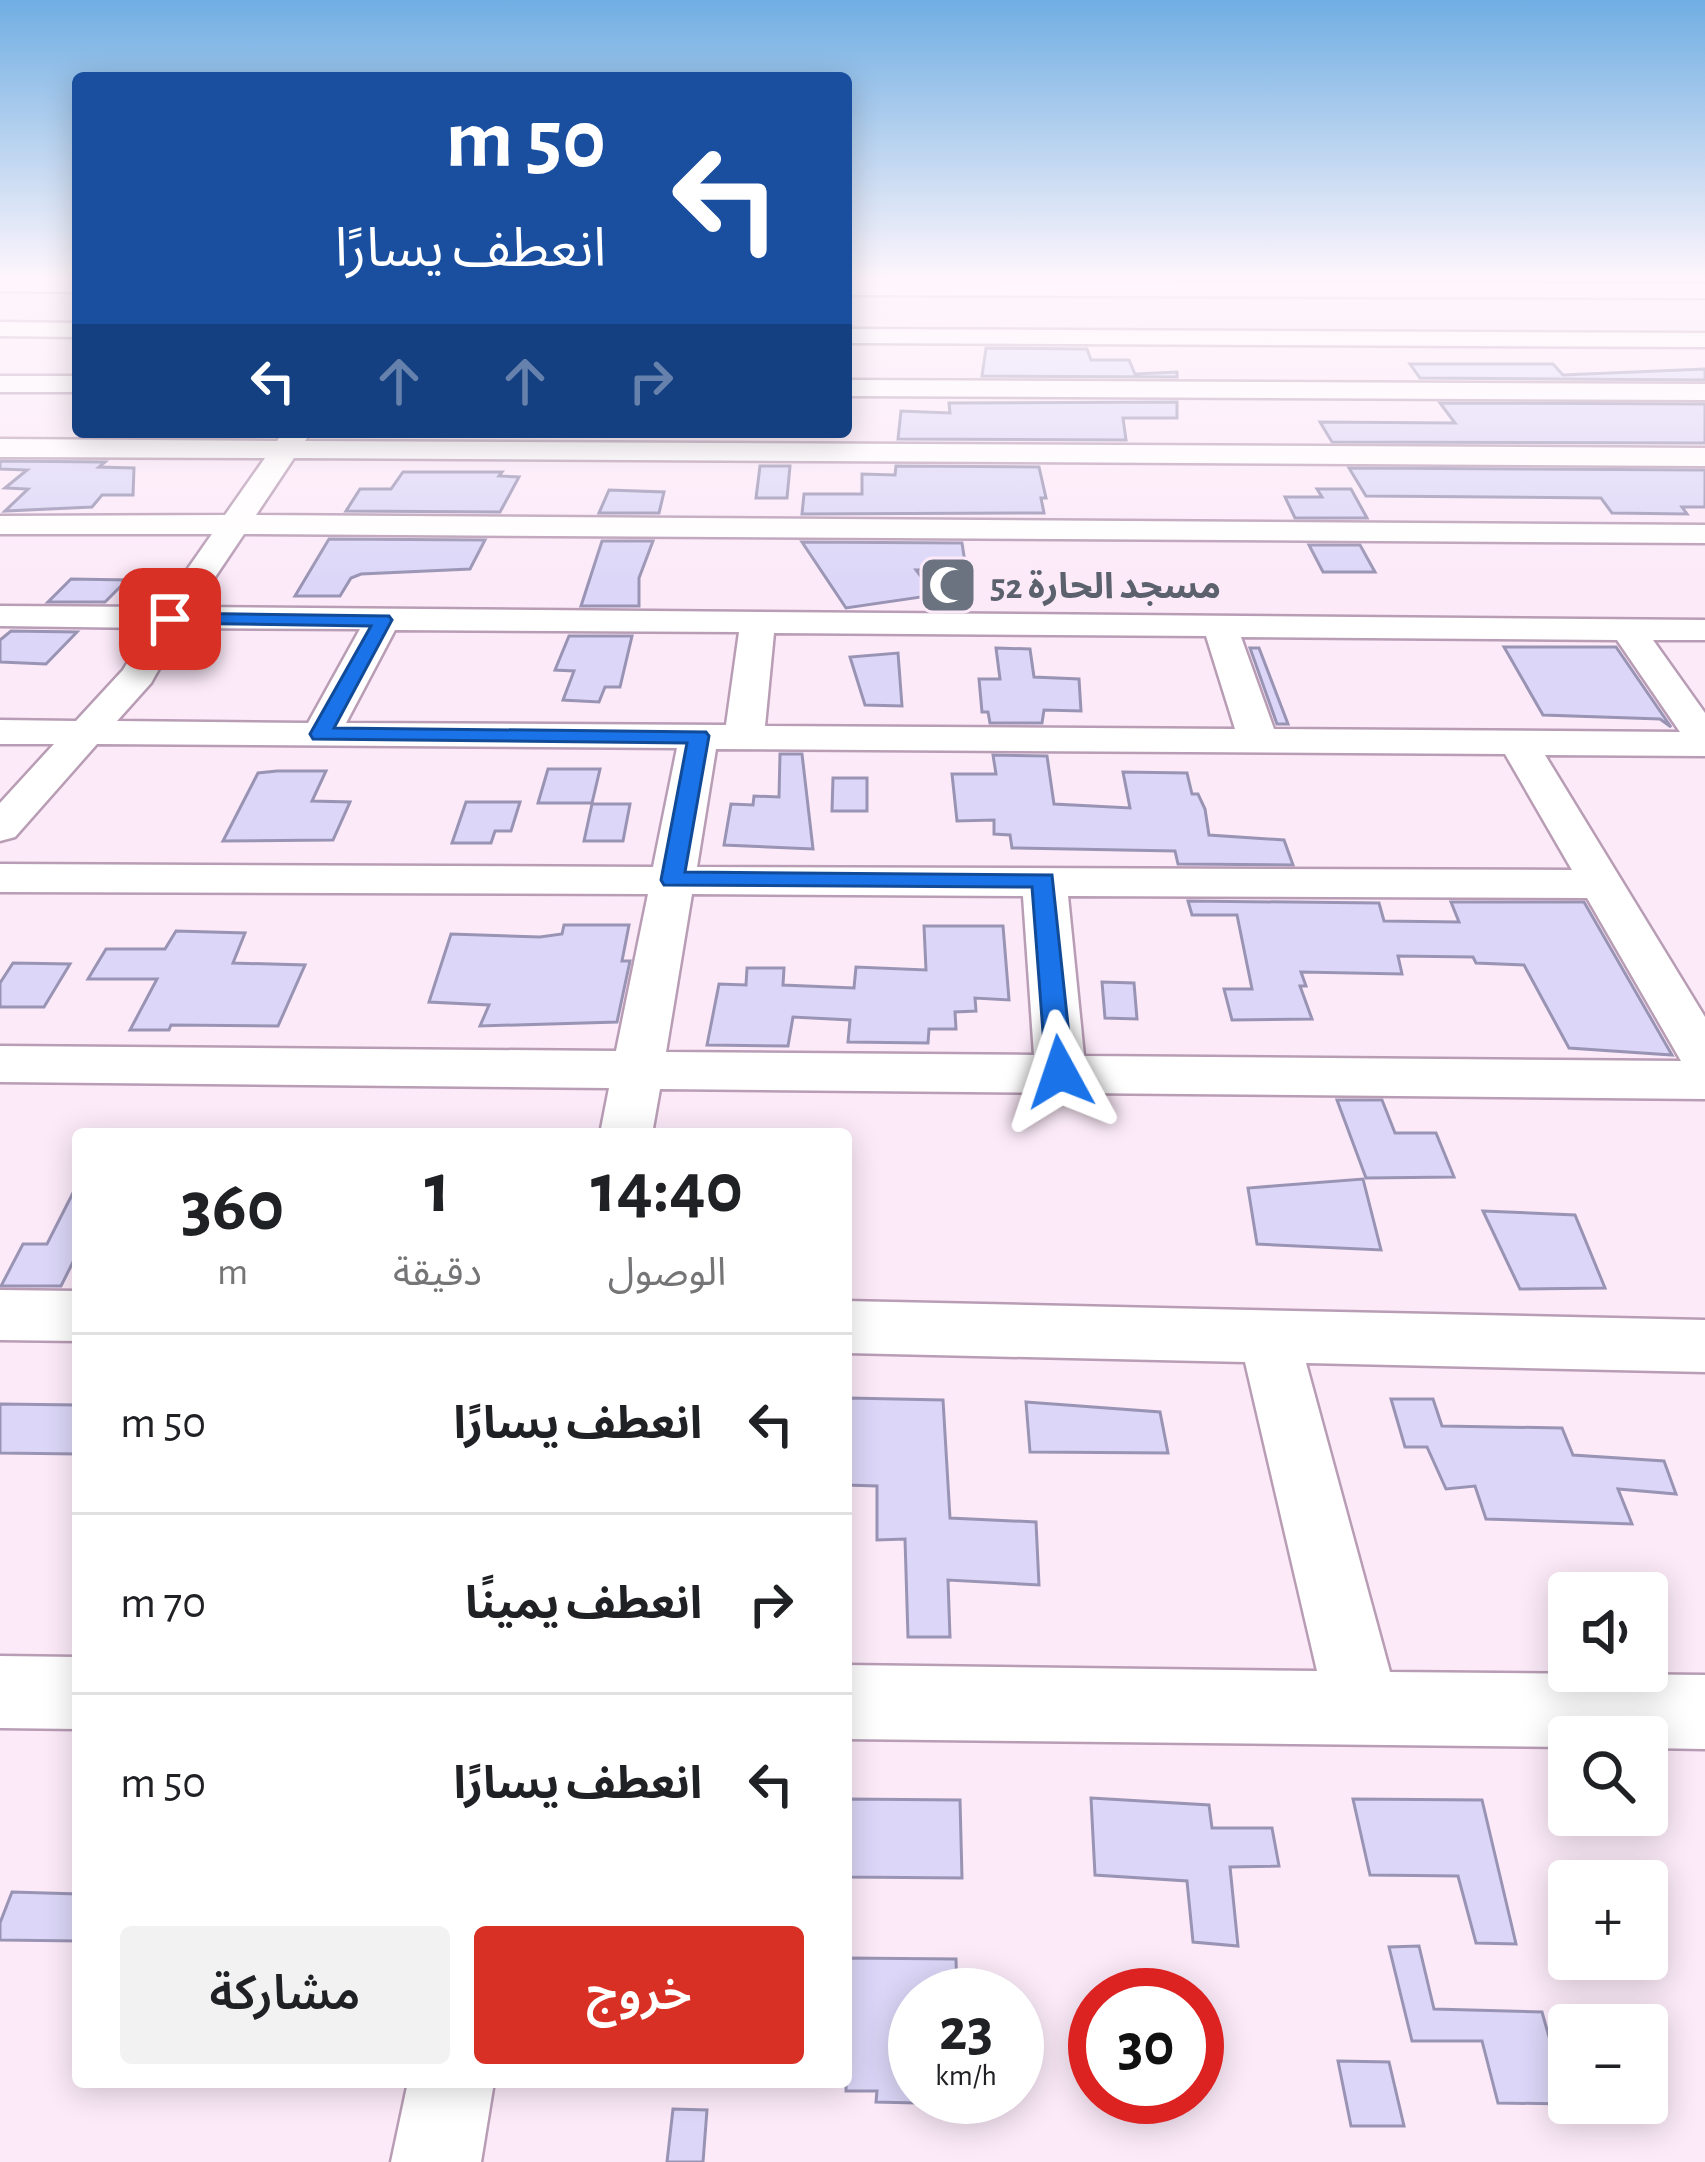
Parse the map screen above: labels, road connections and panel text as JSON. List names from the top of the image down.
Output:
{
  "places": {
    "mosque": ["مسجد الحارة 52"]
  },
  "page": {
    "turn": ["50 m", "انعطف يسارًا"],
    "eta": [
      "14:40",
      "الوصول",
      "1",
      "دقيقة",
      "360",
      "m"
    ],
    "list": [
      {
        "name": "انعطف يسارًا",
        "value": "50 m"
      },
      {
        "name": "انعطف يمينًا",
        "value": "70 m"
      },
      {
        "name": "انعطف يسارًا",
        "value": "50 m"
      }
    ],
    "map_buttons": ["+", "−"],
    "buttons": ["خروج", "مشاركة"],
    "speed": "23 km/h",
    "limit": "30"
  }
}
